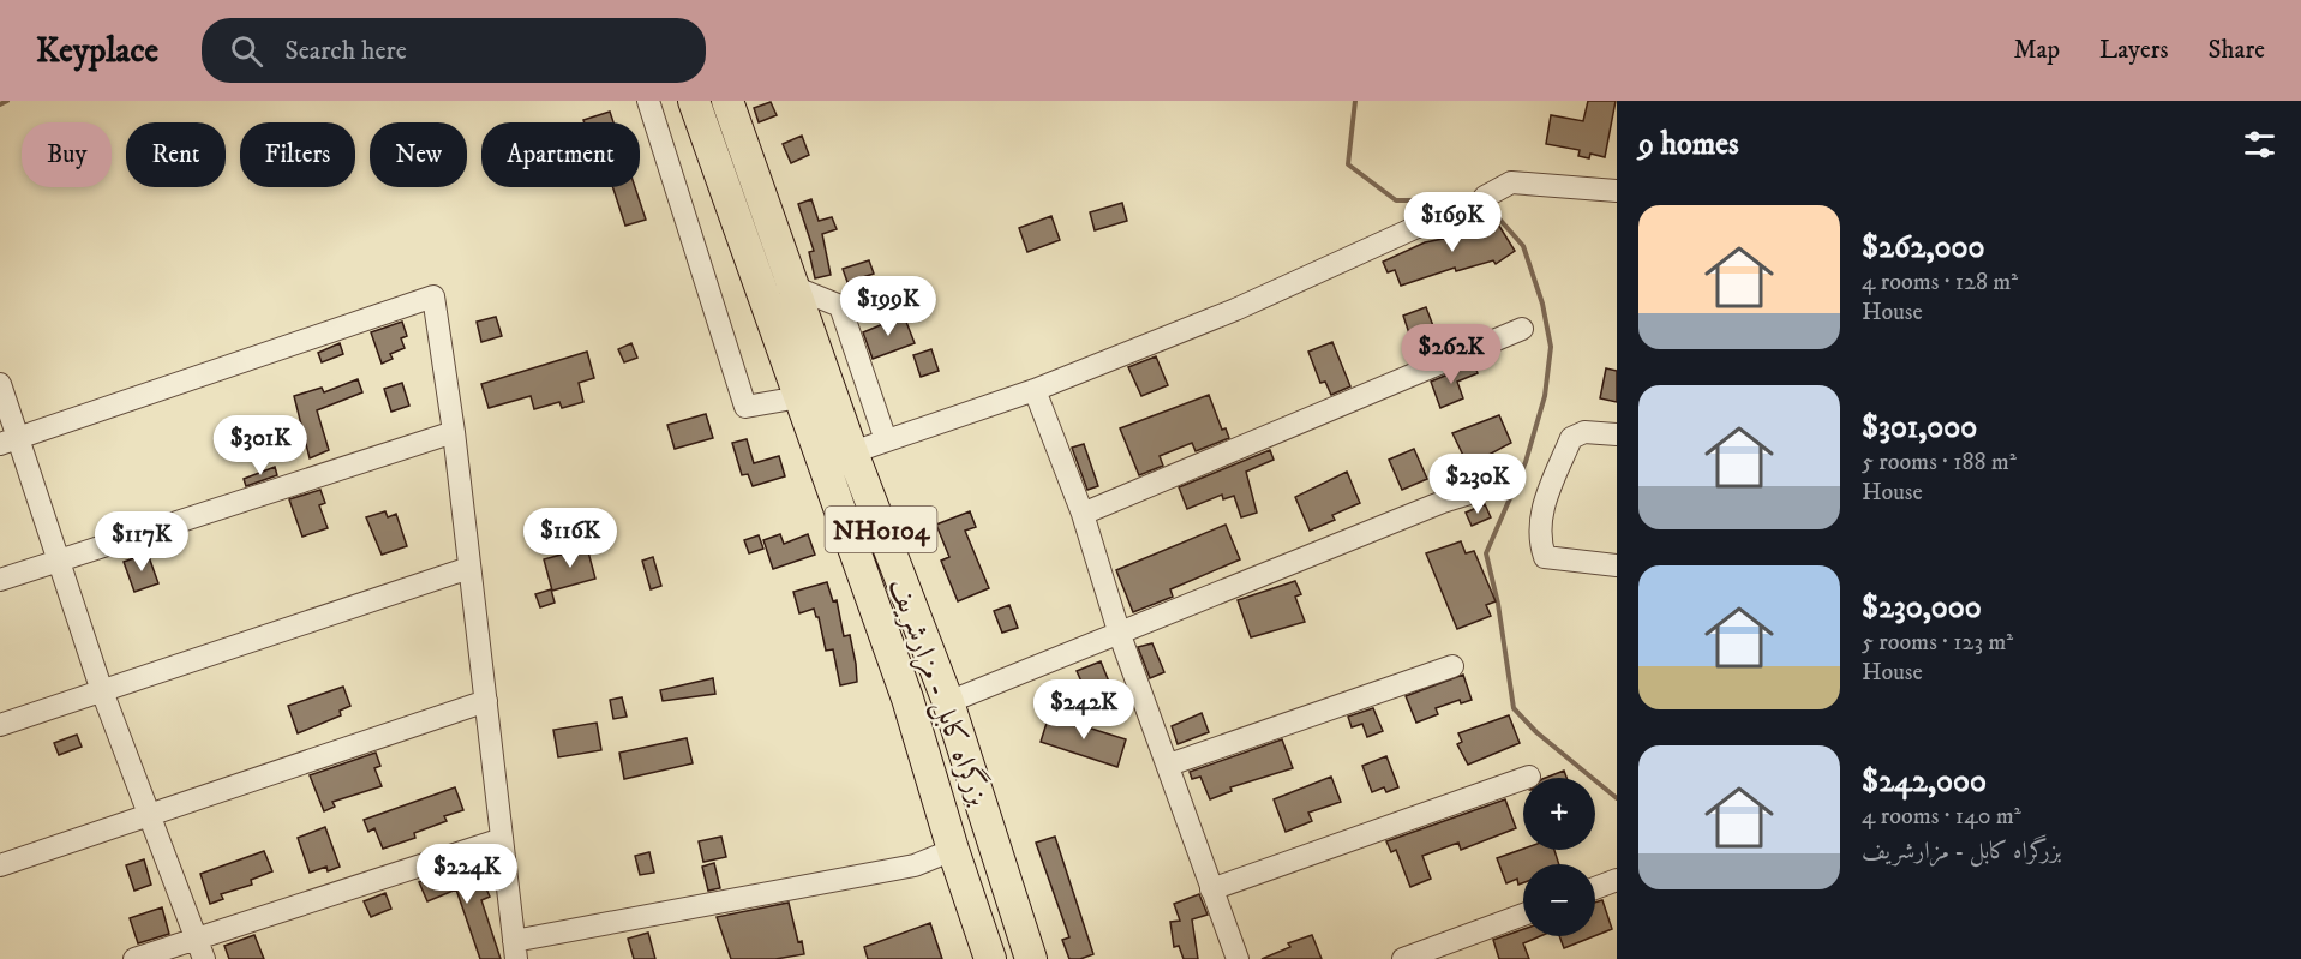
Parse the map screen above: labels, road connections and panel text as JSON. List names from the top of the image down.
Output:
{
  "streets": {
    "highway": ["NH0104", "بزرگراه کابل - مزارشریف"]
  },
  "page": {
    "header": "Keyplace",
    "search": "Search here",
    "nav": ["Map", "Layers", "Share"],
    "heading": "9 homes",
    "chip": [
      "Buy",
      "Rent",
      "Filters",
      "New",
      "Apartment"
    ],
    "list": [
      {
        "name": "$262,000",
        "note": "4 rooms · 128 m² · House"
      },
      {
        "name": "$301,000",
        "note": "5 rooms · 188 m² · House"
      },
      {
        "name": "$230,000",
        "note": "5 rooms · 123 m² · House"
      },
      {
        "name": "$242,000",
        "note": "4 rooms · 140 m² · بزرگراه کابل - مزارشریف"
      }
    ],
    "price": [
      "$169K",
      "$199K",
      "$262K",
      "$301K",
      "$230K",
      "$116K",
      "$117K",
      "$242K",
      "$224K"
    ],
    "map_buttons": ["+", "−"]
  }
}
